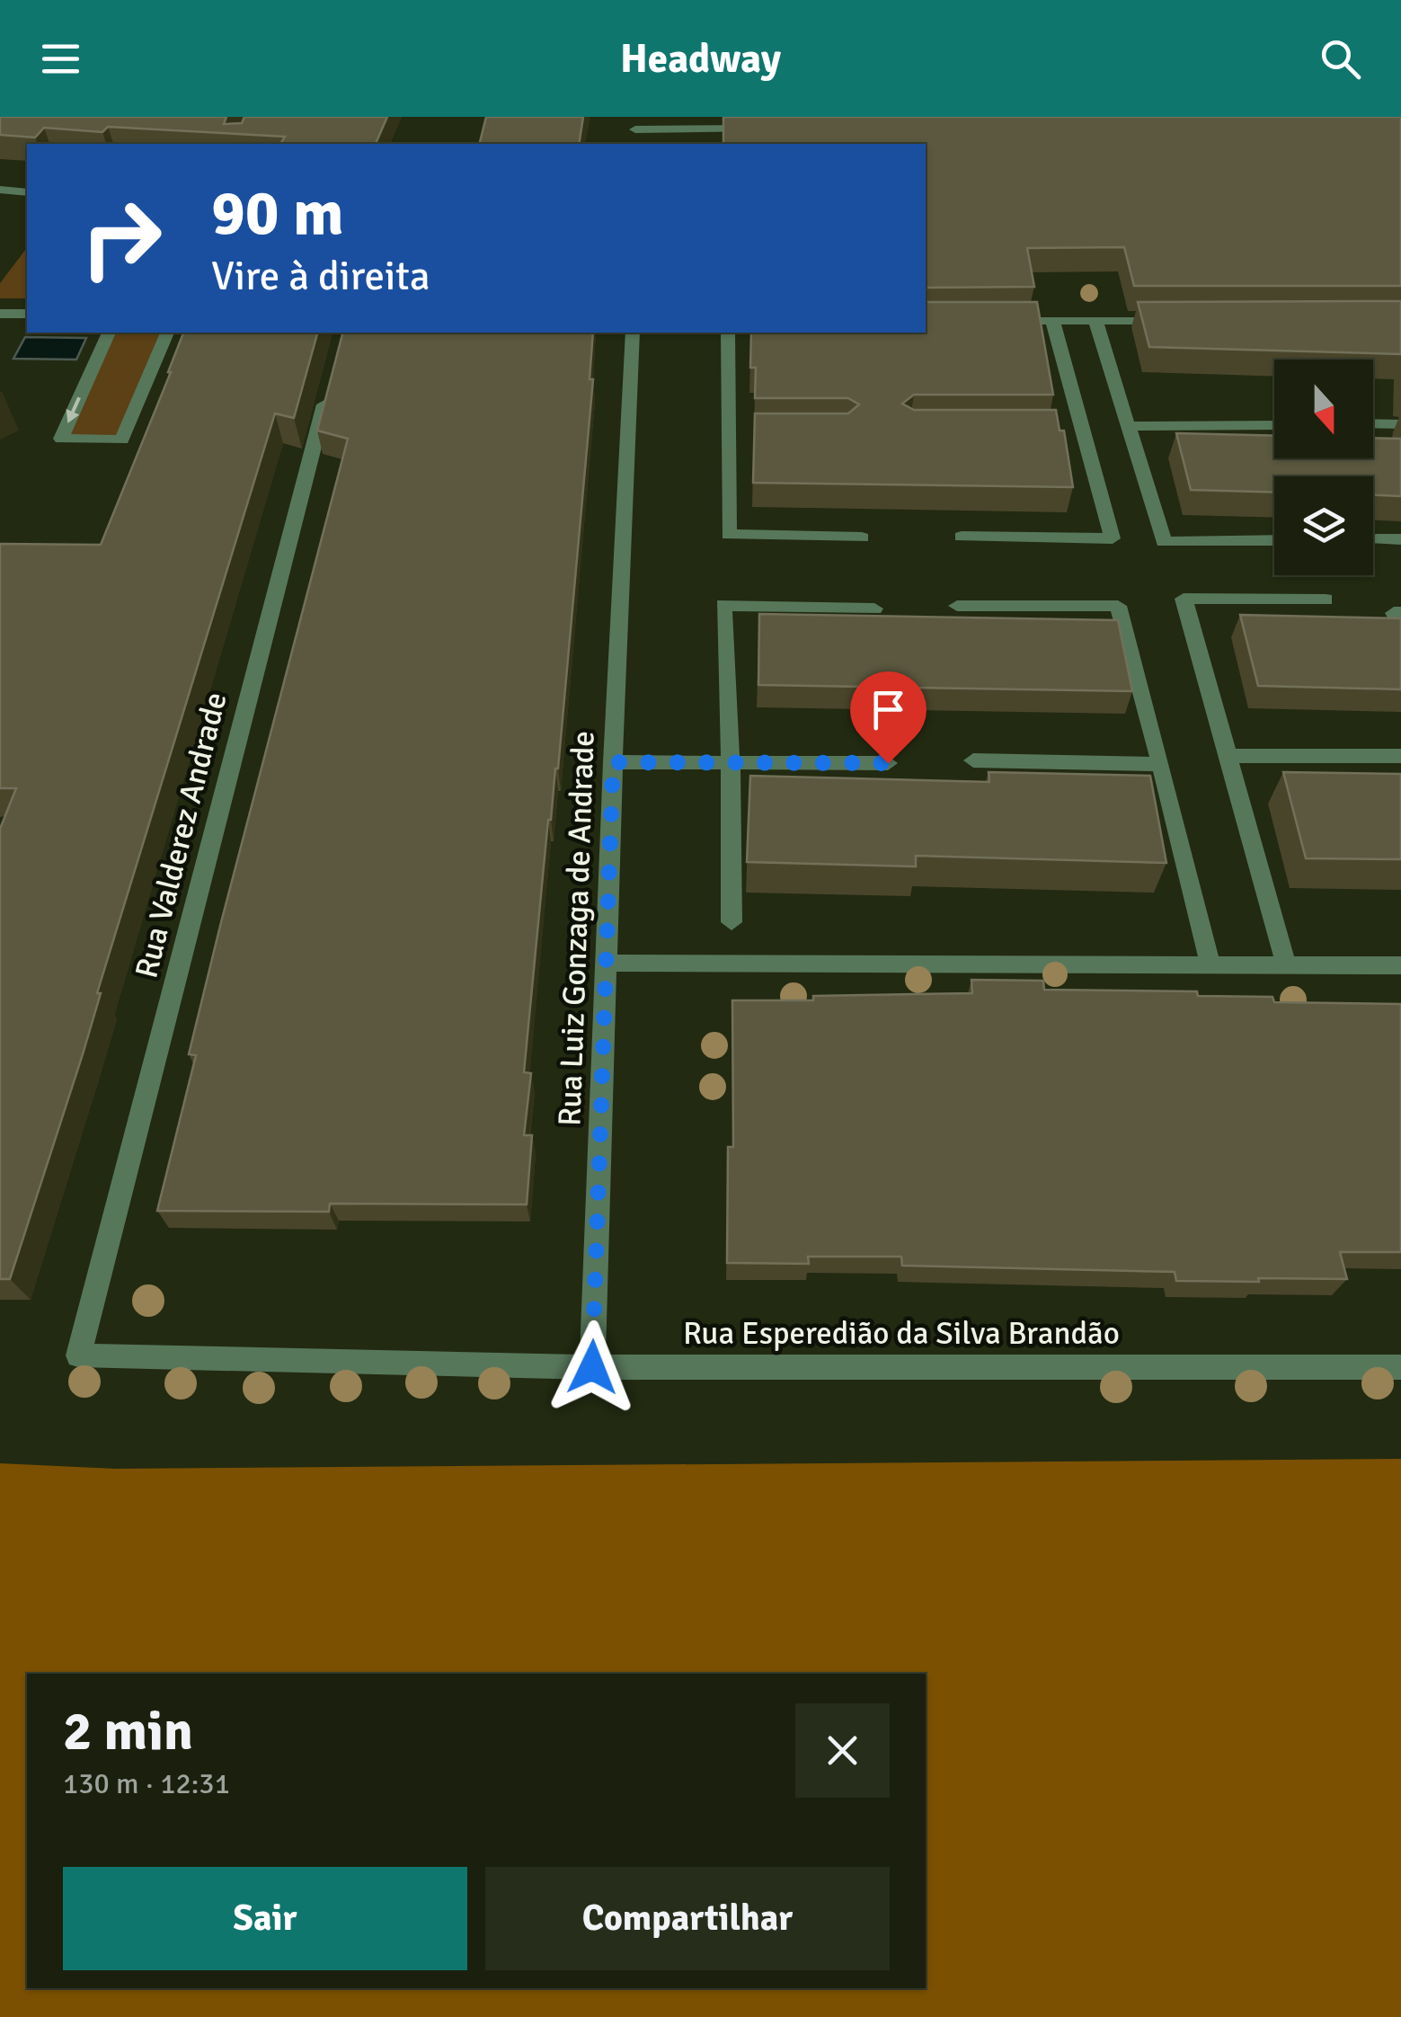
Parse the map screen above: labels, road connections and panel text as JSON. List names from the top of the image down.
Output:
{
  "streets": {
    "street": ["Rua Valderez Andrade", "Rua Luiz Gonzaga de Andrade", "Rua Esperedião da Silva Brandão"]
  },
  "crossings": [
    ["Rua Valderez Andrade", "Rua Esperedião da Silva Brandão"],
    ["Rua Luiz Gonzaga de Andrade", "Rua Esperedião da Silva Brandão"]
  ],
  "north": "bottom",
  "page": {
    "header": "Headway",
    "turn": ["90 m", "Vire à direita"],
    "heading": ["2 min", "130 m · 12:31"],
    "buttons": ["Sair", "Compartilhar"]
  }
}
